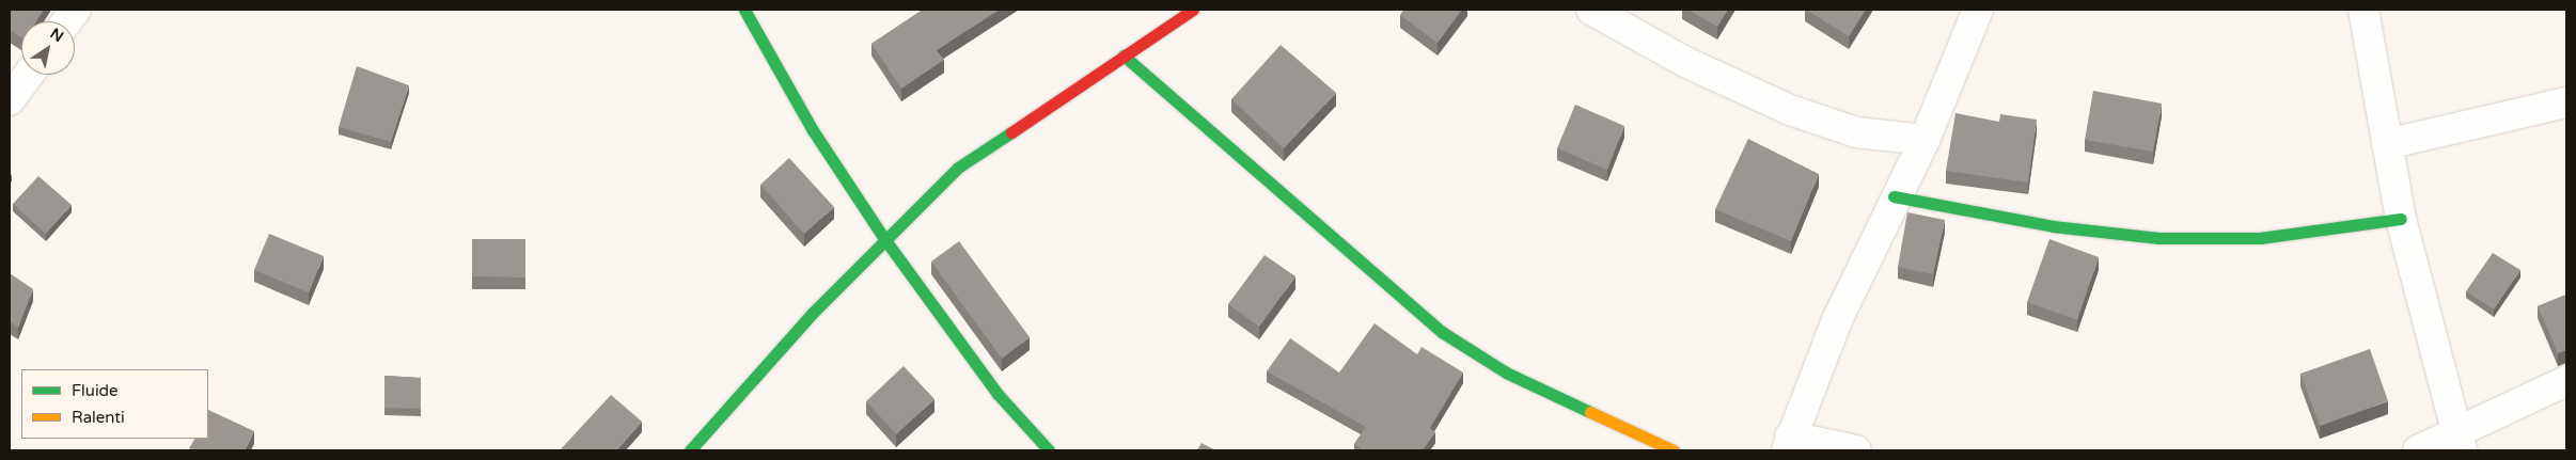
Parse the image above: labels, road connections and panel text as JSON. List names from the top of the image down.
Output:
{
  "legend": ["Fluide", "Ralenti"],
  "north": "top right"
}
